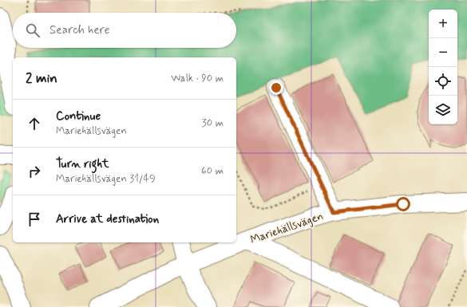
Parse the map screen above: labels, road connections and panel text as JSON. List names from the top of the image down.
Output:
{
  "streets": {
    "street": ["Mariehällsvägen"]
  },
  "page": {
    "map_buttons": ["+", "−"],
    "search": "Search here",
    "heading": ["2 min", "Walk · 90 m"],
    "list": [
      ["Continue", "Mariehällsvägen", "30 m"],
      ["Turn right", "Mariehällsvägen 31/49", "60 m"],
      "Arrive at destination"
    ]
  }
}
